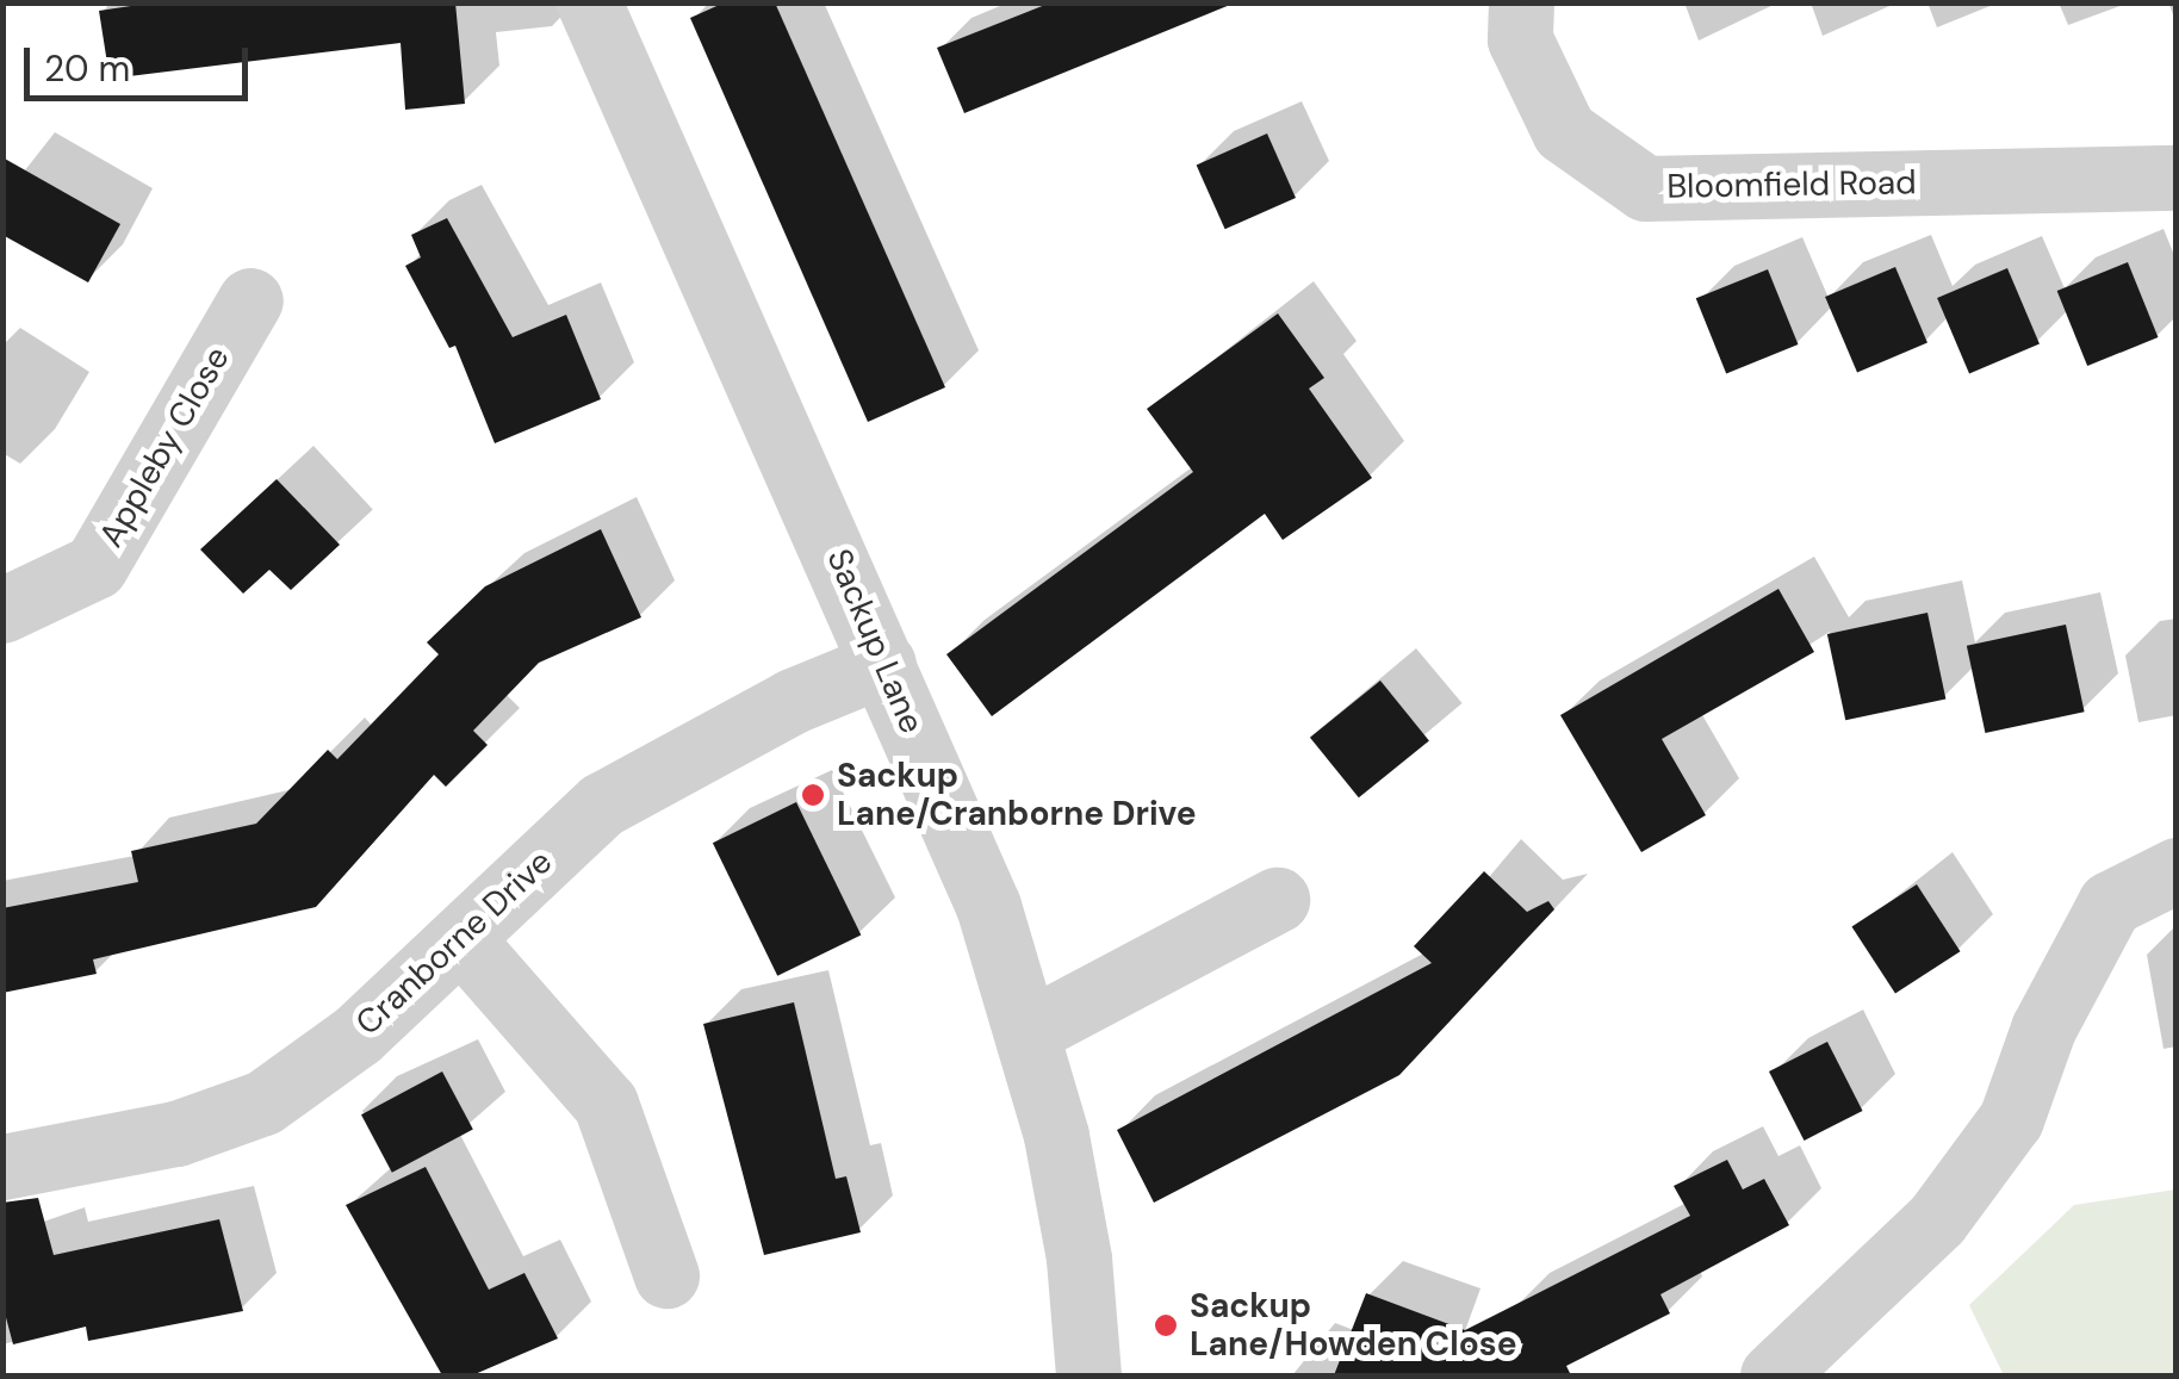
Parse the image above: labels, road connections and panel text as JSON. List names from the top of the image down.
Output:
{
  "streets": {
    "street": [
      "Bloomfield Road",
      "Appleby Close",
      "Sackup Lane",
      "Cranborne Drive"
    ]
  },
  "crossings": [
    ["Sackup Lane", "Cranborne Drive"]
  ],
  "places": ["Sackup Lane/Cranborne Drive", "Sackup Lane/Howden Close"],
  "scale_bar": "20 m"
}
